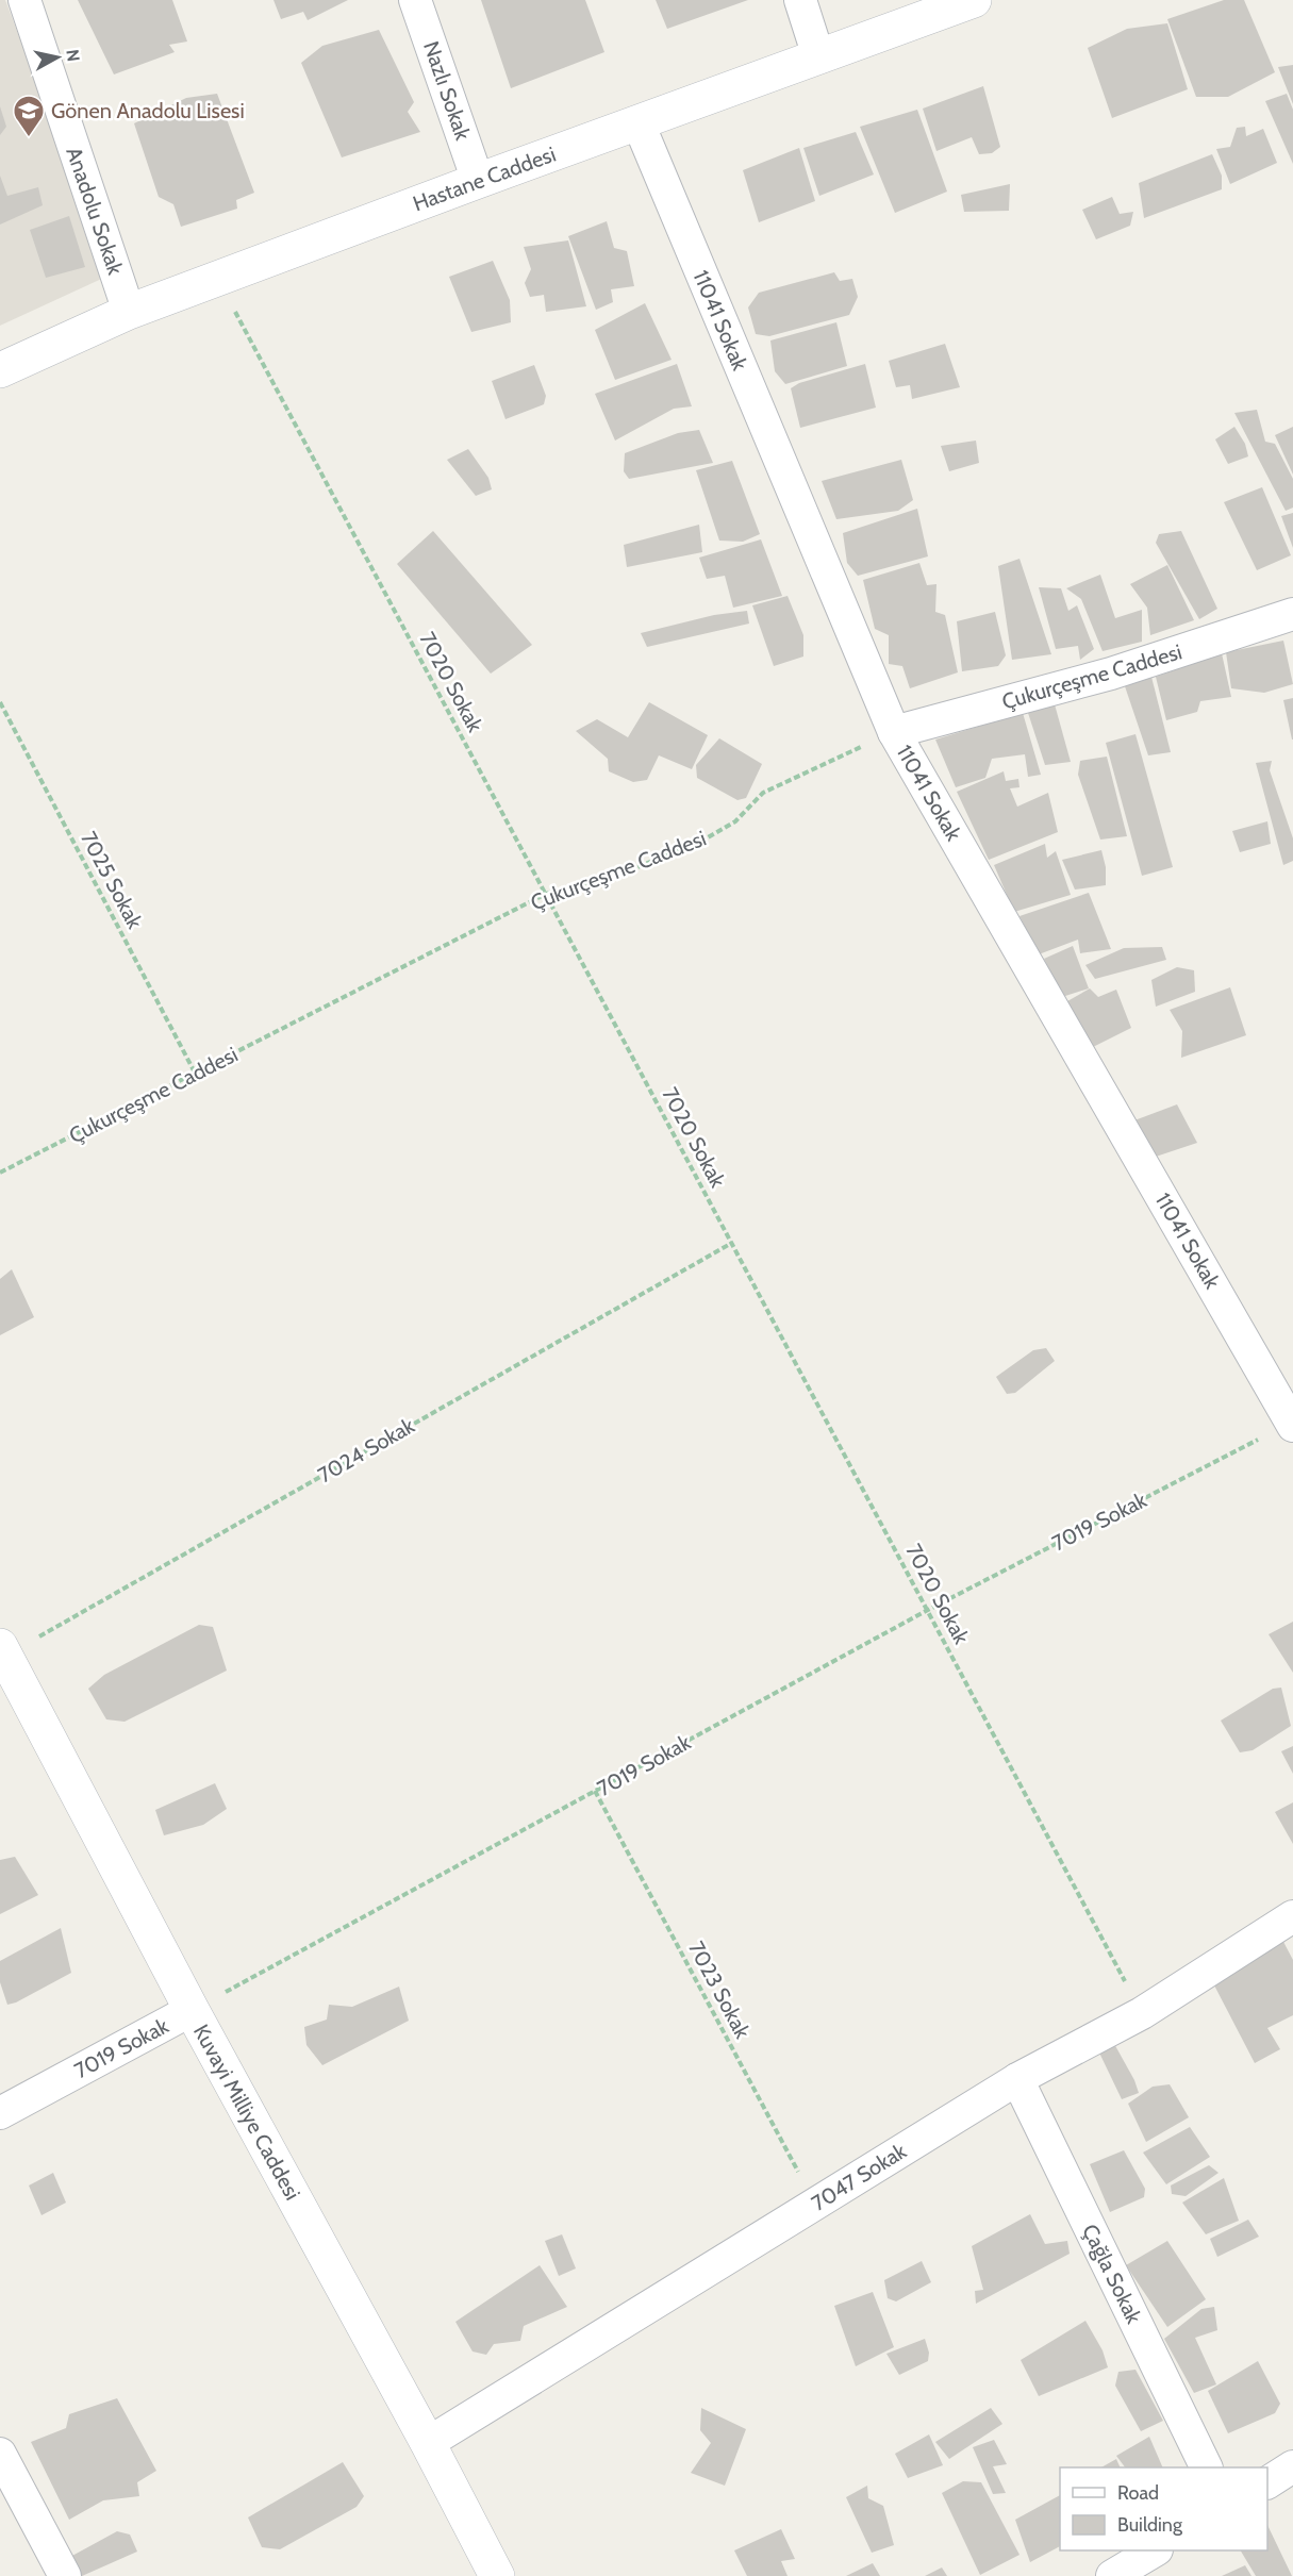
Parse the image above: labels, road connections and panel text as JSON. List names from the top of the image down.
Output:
{
  "streets": {
    "street": [
      "Nazlı Sokak",
      "Hastane Caddesi",
      "Anadolu Sokak",
      "11041 Sokak",
      "Çukurçeşme Caddesi",
      "7019 Sokak",
      "Kuvayi Milliye Caddesi",
      "7047 Sokak",
      "Çağla Sokak"
    ],
    "path": [
      "7020 Sokak",
      "7025 Sokak",
      "7024 Sokak",
      "7023 Sokak"
    ]
  },
  "crossings": [
    ["Nazlı Sokak", "Hastane Caddesi"],
    ["Hastane Caddesi", "Anadolu Sokak"],
    ["Hastane Caddesi", "11041 Sokak"],
    ["Hastane Caddesi", "7020 Sokak"],
    ["11041 Sokak", "Çukurçeşme Caddesi"],
    ["11041 Sokak", "7019 Sokak"],
    ["Çukurçeşme Caddesi", "7020 Sokak"],
    ["Çukurçeşme Caddesi", "7025 Sokak"],
    ["7020 Sokak", "7024 Sokak"],
    ["7020 Sokak", "7019 Sokak"],
    ["7020 Sokak", "7047 Sokak"],
    ["7024 Sokak", "Kuvayi Milliye Caddesi"],
    ["7019 Sokak", "7023 Sokak"],
    ["7019 Sokak", "Kuvayi Milliye Caddesi"],
    ["7023 Sokak", "7047 Sokak"],
    ["Kuvayi Milliye Caddesi", "7047 Sokak"],
    ["7047 Sokak", "Çağla Sokak"]
  ],
  "places": {
    "school or university": ["Gönen Anadolu Lisesi"]
  },
  "legend": ["Road", "Building"],
  "north": "right"
}
